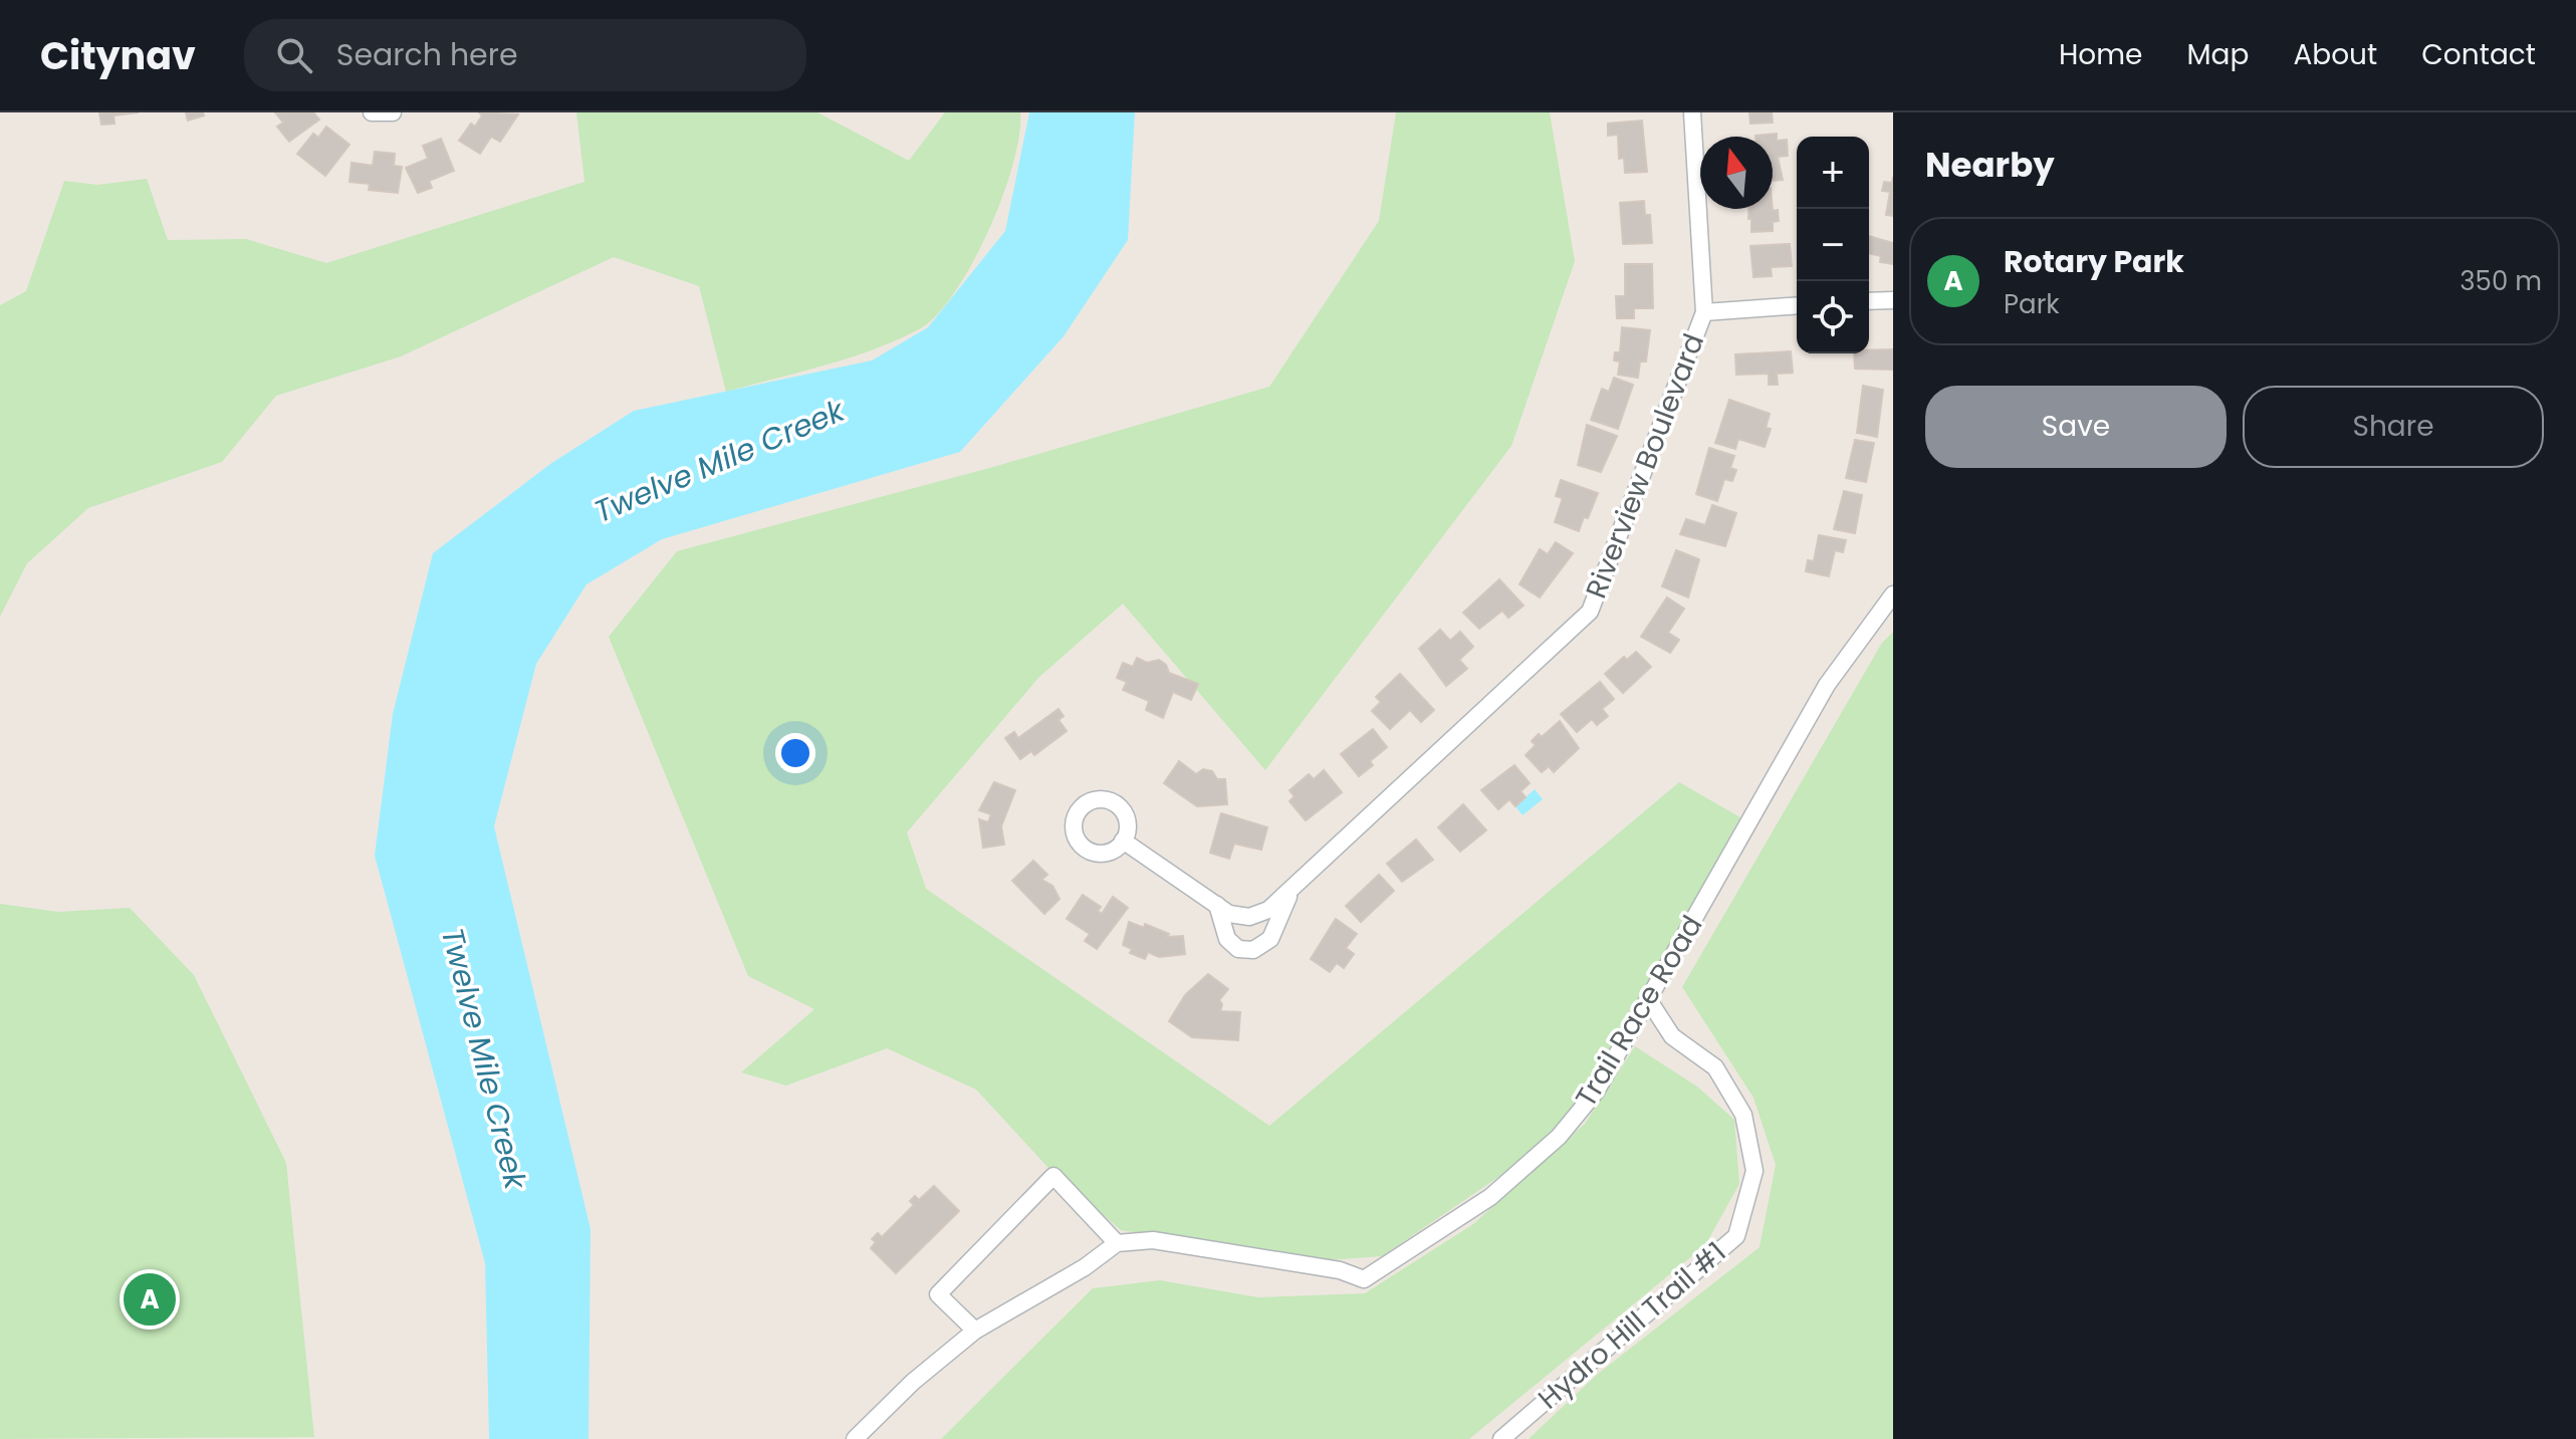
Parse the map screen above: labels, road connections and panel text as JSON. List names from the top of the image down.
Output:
{
  "streets": {
    "street": ["Riverview Boulevard", "Trail Race Road", "Hydro Hill Trail #1"]
  },
  "crossings": [
    ["Trail Race Road", "Hydro Hill Trail #1"]
  ],
  "water": ["Twelve Mile Creek"],
  "north": "top",
  "page": {
    "header": "Citynav",
    "search": "Search here",
    "nav": [
      "Home",
      "Map",
      "About",
      "Contact"
    ],
    "heading": "Nearby",
    "map_buttons": ["+", "−"],
    "list": [
      {
        "mark": "A",
        "name": "Rotary Park",
        "note": "Park",
        "value": "350 m"
      }
    ],
    "buttons": ["Save", "Share"],
    "pins": "A"
  }
}
